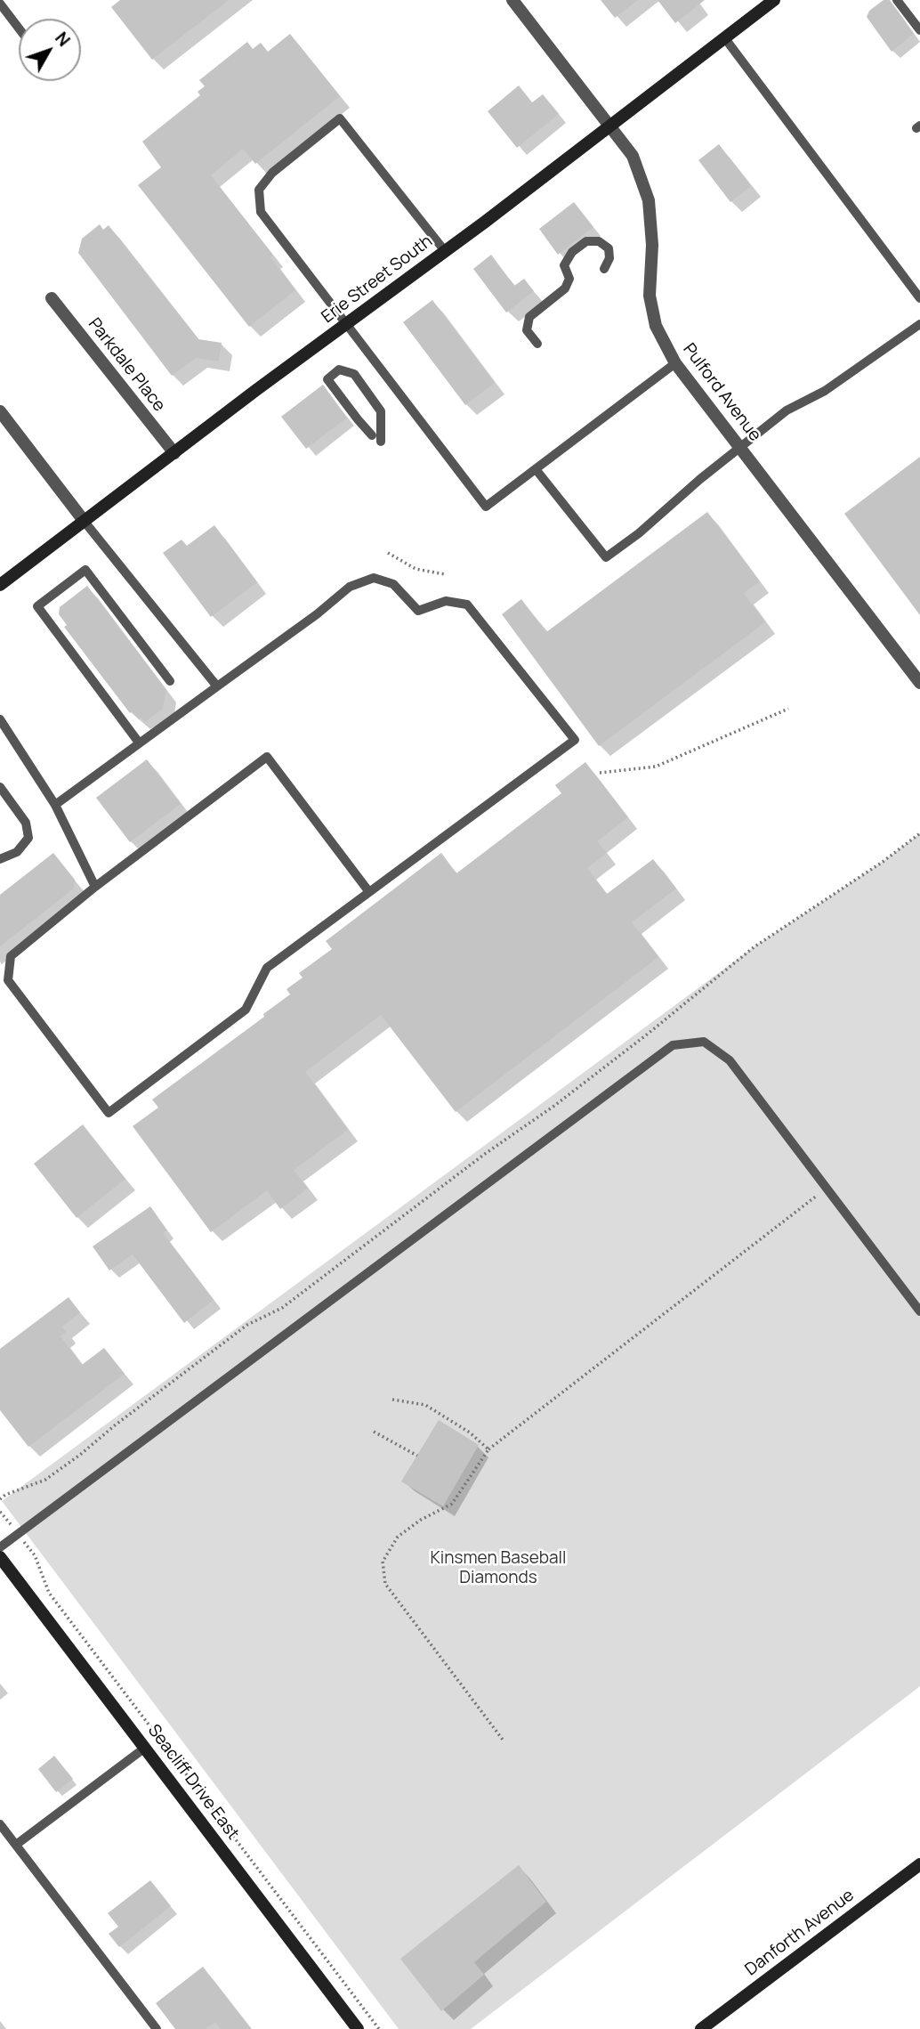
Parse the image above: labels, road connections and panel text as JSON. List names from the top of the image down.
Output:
{
  "streets": {
    "main road": ["Erie Street South", "Seacliff Drive East", "Danforth Avenue"],
    "street": ["Parkdale Place", "Pulford Avenue"]
  },
  "crossings": [
    ["Erie Street South", "Parkdale Place"],
    ["Erie Street South", "Pulford Avenue"]
  ],
  "parks": ["Kinsmen Baseball Diamonds"],
  "north": "top right"
}
